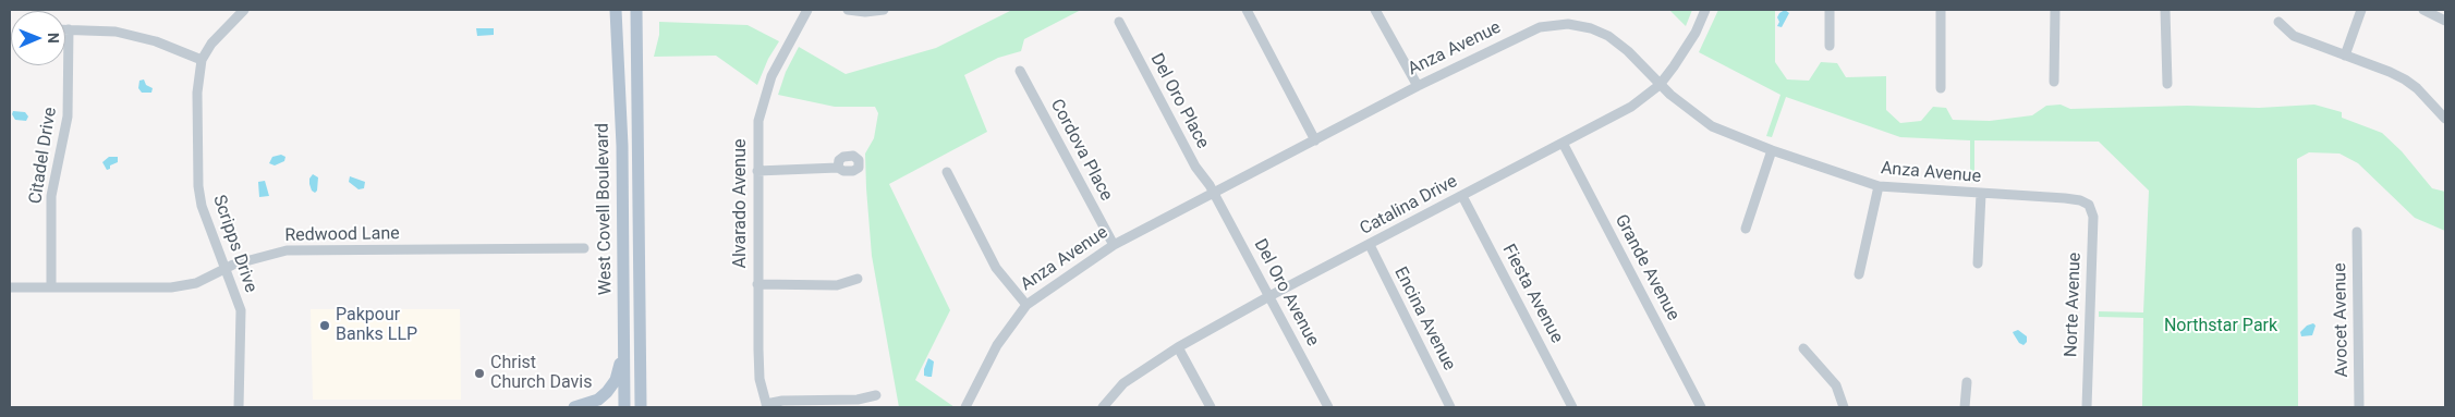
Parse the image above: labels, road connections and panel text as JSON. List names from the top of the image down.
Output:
{
  "streets": {
    "main road": ["West Covell Boulevard"],
    "street": [
      "Anza Avenue",
      "Del Oro Place",
      "Cordova Place",
      "Citadel Drive",
      "Alvarado Avenue",
      "Catalina Drive",
      "Redwood Lane",
      "Scripps Drive",
      "Grande Avenue",
      "Del Oro Avenue",
      "Fiesta Avenue",
      "Norte Avenue",
      "Encina Avenue",
      "Avocet Avenue"
    ]
  },
  "crossings": [
    ["Anza Avenue", "Del Oro Place"],
    ["Anza Avenue", "Cordova Place"],
    ["Anza Avenue", "Catalina Drive"],
    ["Anza Avenue", "Del Oro Avenue"],
    ["Anza Avenue", "Norte Avenue"],
    ["Del Oro Place", "Del Oro Avenue"],
    ["Citadel Drive", "Redwood Lane"],
    ["Catalina Drive", "Grande Avenue"],
    ["Catalina Drive", "Del Oro Avenue"],
    ["Catalina Drive", "Fiesta Avenue"],
    ["Catalina Drive", "Encina Avenue"],
    ["Redwood Lane", "Scripps Drive"]
  ],
  "parks": ["Northstar Park"],
  "places": ["Pakpour Banks LLP", "Christ Church Davis"],
  "north": "right"
}
